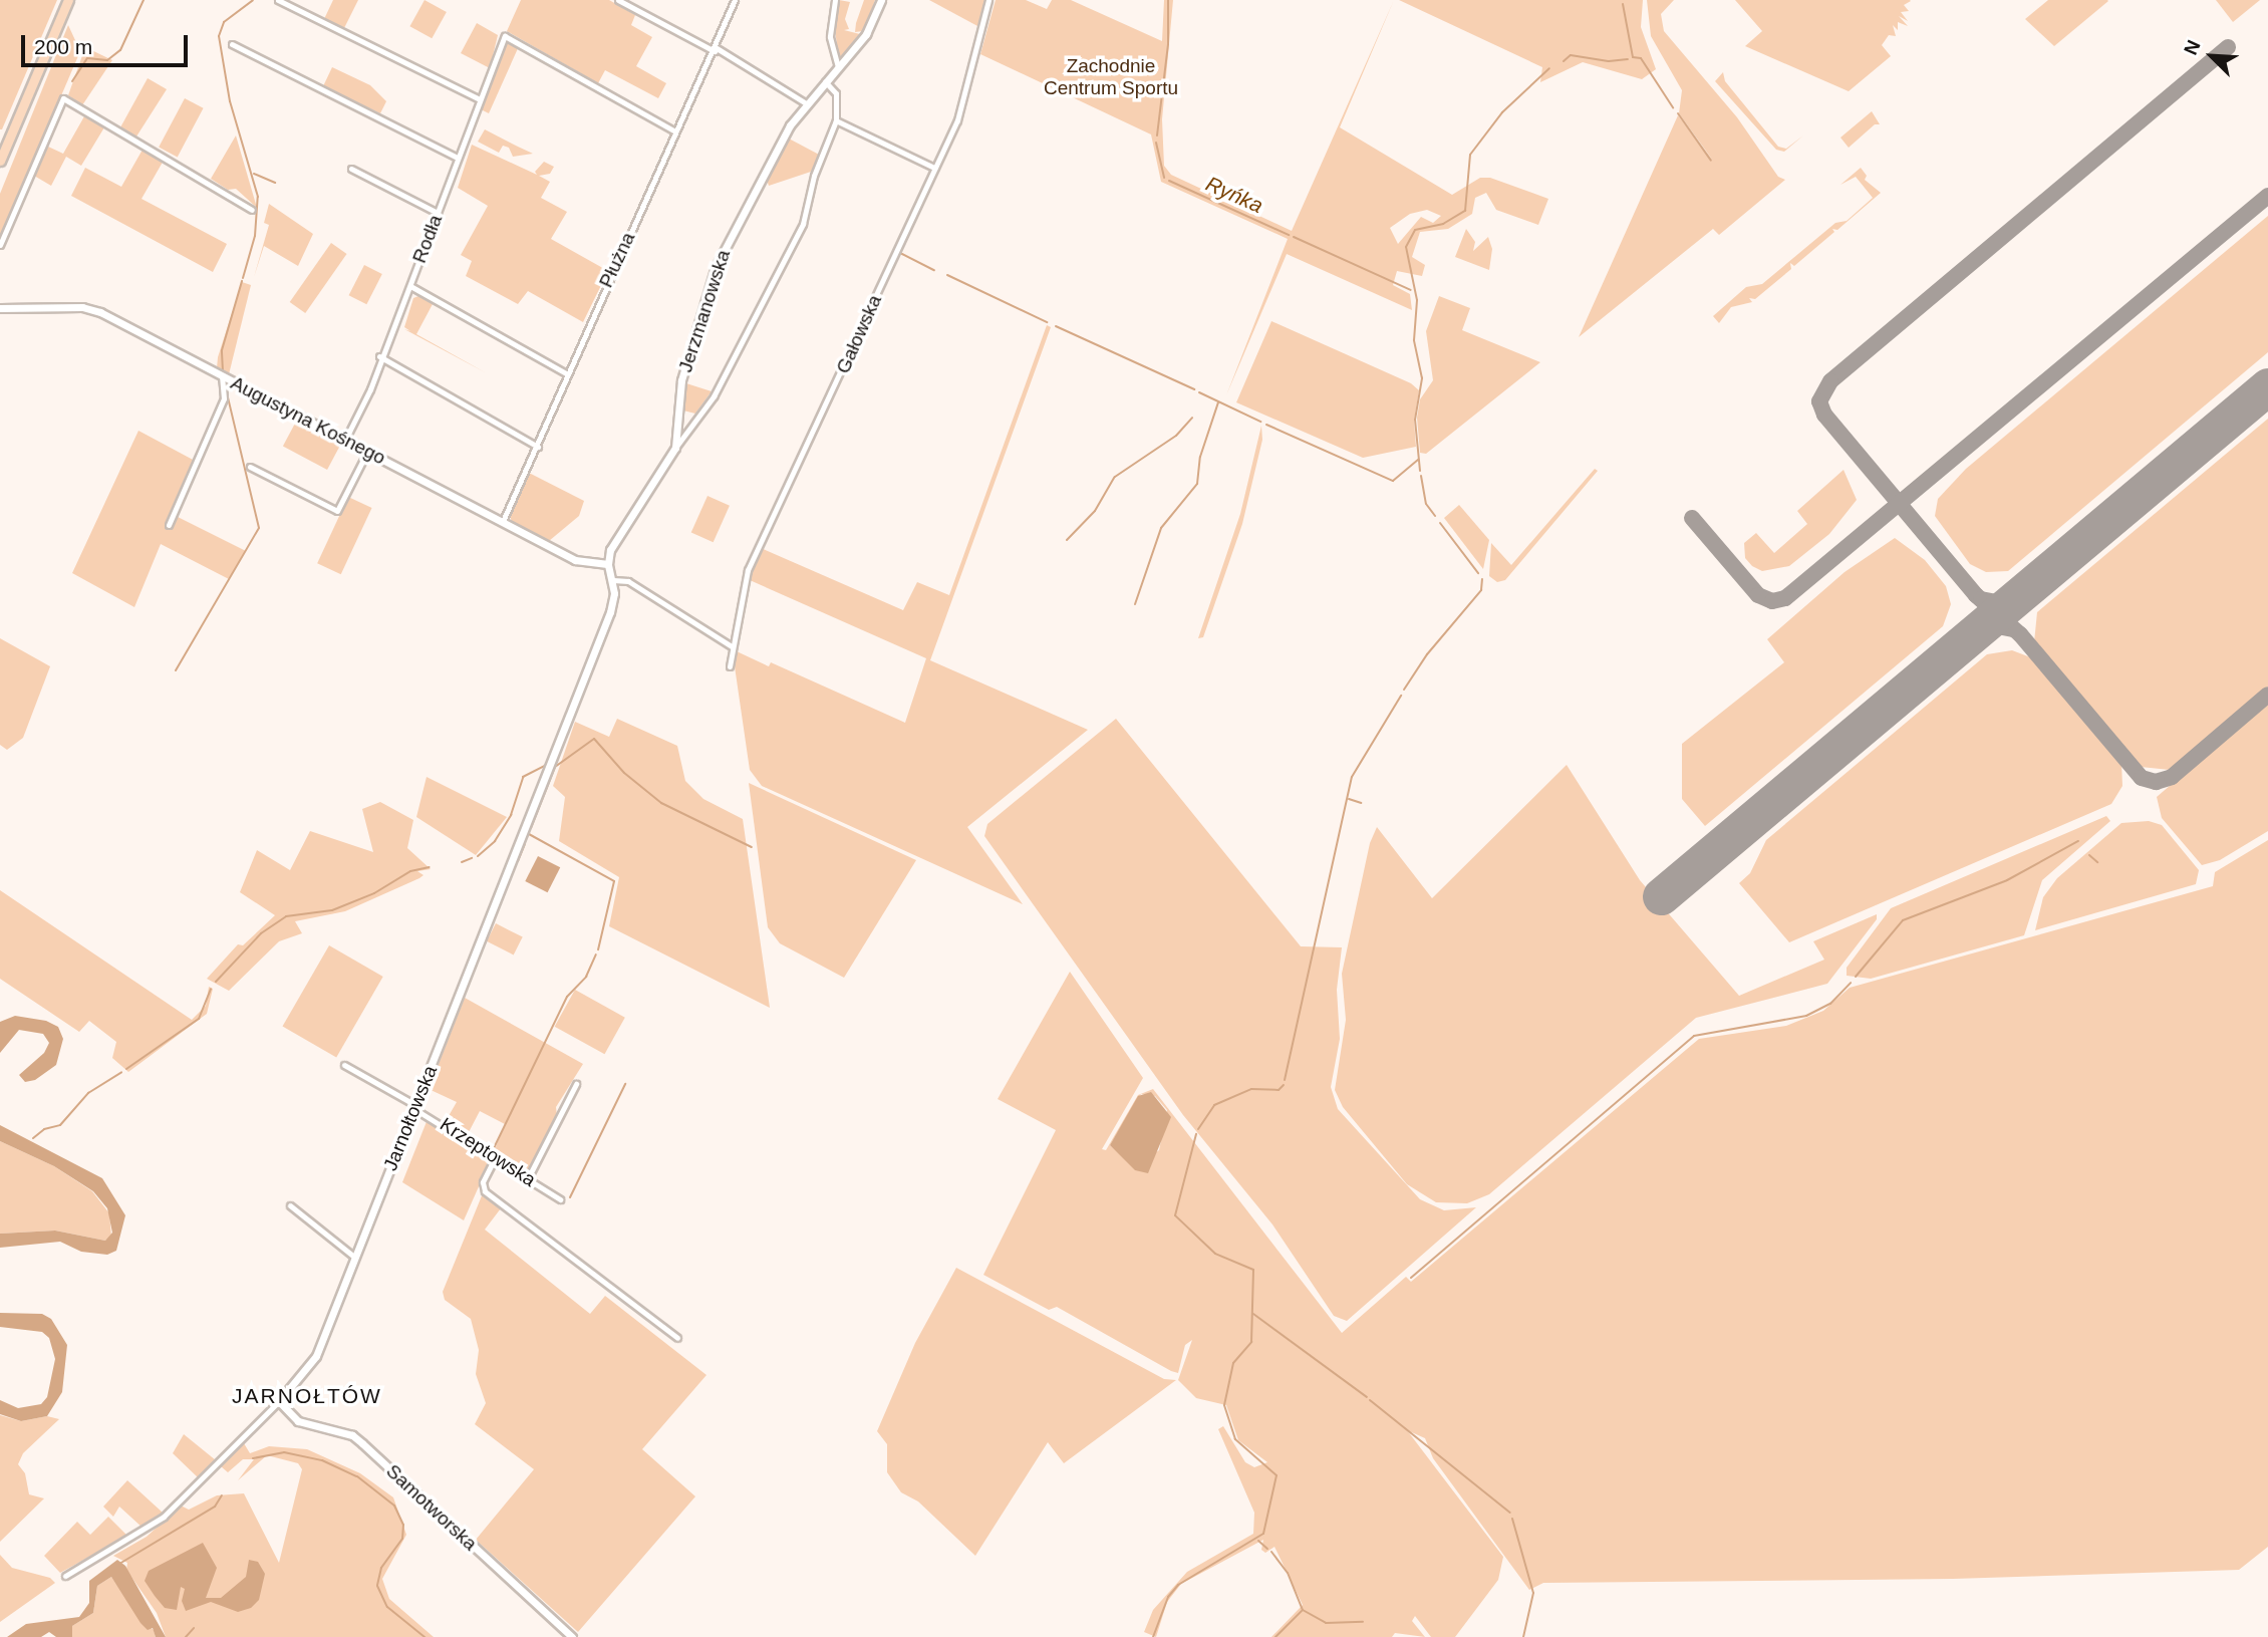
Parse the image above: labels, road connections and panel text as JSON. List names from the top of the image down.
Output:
{
  "streets": {
    "street": [
      "Rodła",
      "Płużna",
      "Jerzmanowska",
      "Gałowska",
      "Augustyna Kośnego",
      "Jarnołtowska",
      "Krzeptowska",
      "Samotworska"
    ]
  },
  "crossings": [
    ["Rodła", "Płużna"],
    ["Rodła", "Augustyna Kośnego"],
    ["Płużna", "Augustyna Kośnego"],
    ["Jerzmanowska", "Augustyna Kośnego"],
    ["Jerzmanowska", "Jarnołtowska"],
    ["Augustyna Kośnego", "Jarnołtowska"],
    ["Jarnołtowska", "Krzeptowska"],
    ["Jarnołtowska", "Samotworska"]
  ],
  "districts": ["JARNOŁTÓW"],
  "water": ["Ryńka"],
  "parks": ["Zachodnie Centrum Sportu"],
  "scale_bar": "200 m",
  "north": "top left"
}
